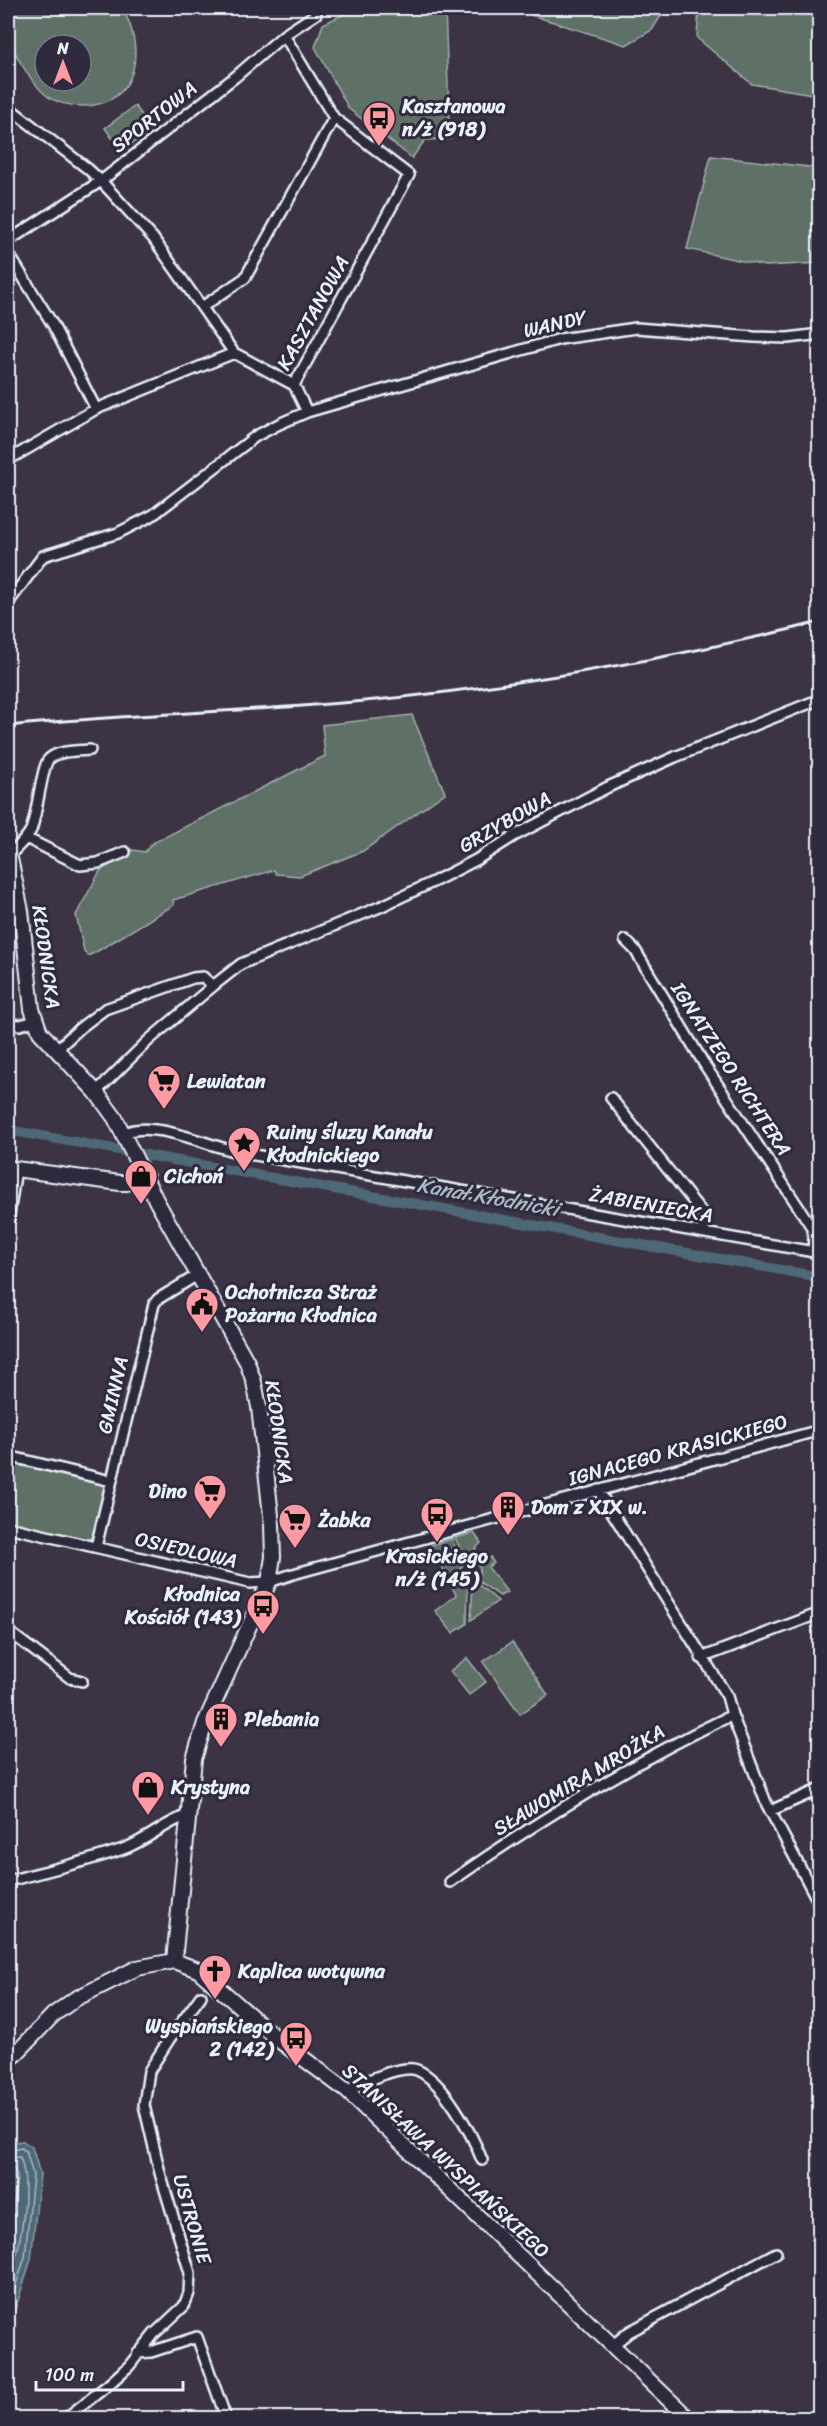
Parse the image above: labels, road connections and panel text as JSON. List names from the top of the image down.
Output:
{
  "streets": {
    "main road": ["KŁODNICKA", "STANISŁAWA WYSPIAŃSKIEGO"],
    "street": [
      "SPORTOWA",
      "KASZTANOWA",
      "WANDY",
      "GRZYBOWA",
      "IGNATZEGO RICHTERA",
      "ŻABIENIECKA",
      "GMINNA",
      "IGNACEGO KRASICKIEGO",
      "OSIEDLOWA",
      "SŁAWOMIRA MROŻKA",
      "USTRONIE"
    ]
  },
  "crossings": [
    ["SPORTOWA", "KASZTANOWA"],
    ["KASZTANOWA", "WANDY"],
    ["GRZYBOWA", "KŁODNICKA"],
    ["KŁODNICKA", "ŻABIENIECKA"],
    ["KŁODNICKA", "GMINNA"],
    ["KŁODNICKA", "IGNACEGO KRASICKIEGO"],
    ["KŁODNICKA", "OSIEDLOWA"],
    ["KŁODNICKA", "STANISŁAWA WYSPIAŃSKIEGO"],
    ["IGNATZEGO RICHTERA", "ŻABIENIECKA"],
    ["GMINNA", "OSIEDLOWA"],
    ["IGNACEGO KRASICKIEGO", "OSIEDLOWA"]
  ],
  "water": ["Kanał Kłodnicki"],
  "places": {
    "bus stop": [
      "Kasztanowa n/ż (918)",
      "Krasickiego n/ż (145)",
      "Kłodnica Kościół (143)",
      "Wyspiańskiego 2 (142)"
    ],
    "supermarket": ["Lewiatan", "Dino", "Żabka"],
    "place": ["Ruiny śluzy Kanału Kłodnickiego"],
    "shop": ["Cichoń", "Krystyna"],
    "public building": ["Ochotnicza Straż Pożarna Kłodnica"],
    "building": ["Dom z XIX w.", "Plebania"],
    "church": ["Kaplica wotywna"]
  },
  "scale_bar": "100 m",
  "north": "top"
}
